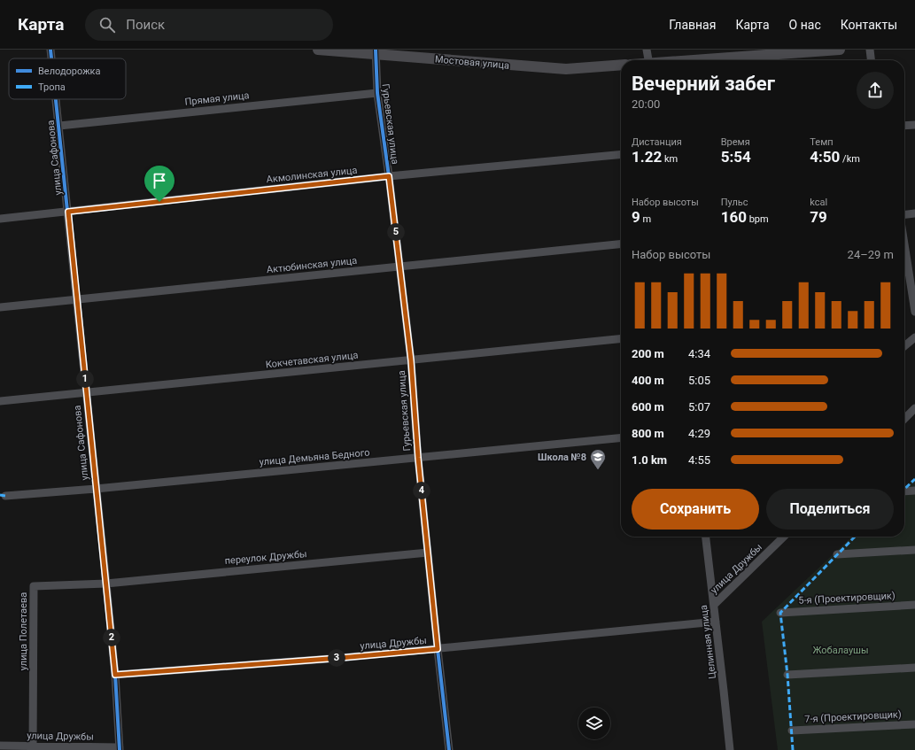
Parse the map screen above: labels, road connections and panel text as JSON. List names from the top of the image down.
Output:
{
  "streets": {
    "street": [
      "Мостовая улица",
      "Прямая улица",
      "Гурьевская улица",
      "улица Сафонова",
      "Акмолинская улица",
      "Актюбинская улица",
      "Кокчетавская улица",
      "улица Демьяна Бедного",
      "переулок Дружбы",
      "улица Дружбы",
      "5-я (Проектировщик)",
      "улица Полетаева",
      "Целинная улица",
      "7-я (Проектировщик)"
    ]
  },
  "crossings": [
    ["Мостовая улица", "Гурьевская улица"],
    ["Прямая улица", "Гурьевская улица"],
    ["Прямая улица", "улица Сафонова"],
    ["Гурьевская улица", "Акмолинская улица"],
    ["Гурьевская улица", "Актюбинская улица"],
    ["Гурьевская улица", "Кокчетавская улица"],
    ["Гурьевская улица", "улица Демьяна Бедного"],
    ["Гурьевская улица", "переулок Дружбы"],
    ["Гурьевская улица", "улица Дружбы"],
    ["улица Сафонова", "Акмолинская улица"],
    ["улица Сафонова", "Актюбинская улица"],
    ["улица Сафонова", "Кокчетавская улица"],
    ["улица Сафонова", "улица Демьяна Бедного"],
    ["улица Сафонова", "переулок Дружбы"],
    ["улица Сафонова", "улица Дружбы"],
    ["улица Сафонова", "улица Полетаева"],
    ["переулок Дружбы", "улица Полетаева"],
    ["улица Дружбы", "улица Полетаева"],
    ["улица Дружбы", "Целинная улица"]
  ],
  "parks": ["Жобалаушы"],
  "places": {
    "school or university": ["Школа №8"]
  },
  "legend": ["Велодорожка", "Тропа"],
  "page": {
    "header": "Карта",
    "search": "Поиск",
    "nav": [
      "Главная",
      "Карта",
      "О нас",
      "Контакты"
    ],
    "heading": ["Вечерний забег", "20:00"],
    "stats": [
      ["Дистанция", "1.22 km"],
      ["Время", "5:54"],
      ["Темп", "4:50 /km"],
      ["Набор высоты", "9 m"],
      ["Пульс", "160 bpm"],
      ["kcal", "79"]
    ],
    "pins": [
      "5",
      "1",
      "4",
      "2",
      "3"
    ],
    "chart": ["Набор высоты", "24–29 m"],
    "list": [
      {
        "name": "200 m",
        "note": "4:34"
      },
      {
        "name": "400 m",
        "note": "5:05"
      },
      {
        "name": "600 m",
        "note": "5:07"
      },
      {
        "name": "800 m",
        "note": "4:29"
      },
      {
        "name": "1.0 km",
        "note": "4:55"
      }
    ],
    "buttons": ["Сохранить", "Поделиться"]
  }
}
